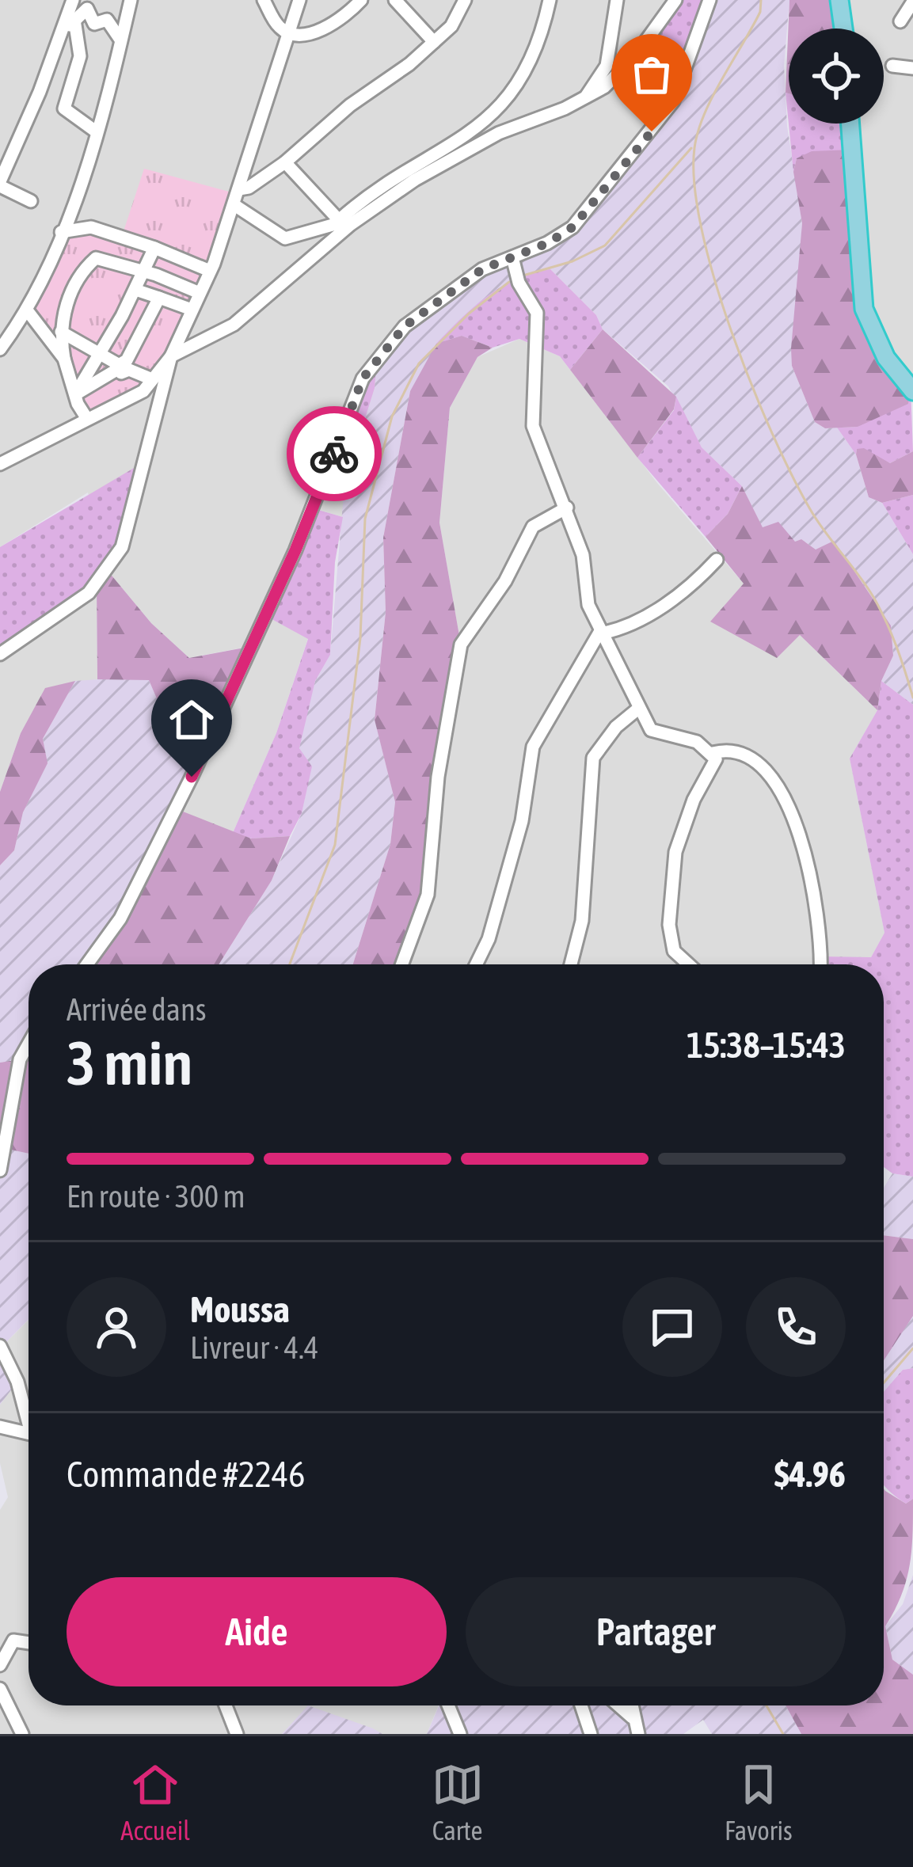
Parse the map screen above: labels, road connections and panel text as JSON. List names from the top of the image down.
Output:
{
  "page": {
    "heading": ["3 min", "Arrivée dans", "15:38–15:43"],
    "panel": [
      "Moussa",
      "Livreur · 4.4",
      "Commande #2246",
      "$4.96"
    ],
    "bar": "En route · 300 m",
    "buttons": ["Aide", "Partager"],
    "tabs": ["Accueil", "Carte", "Favoris"]
  }
}
